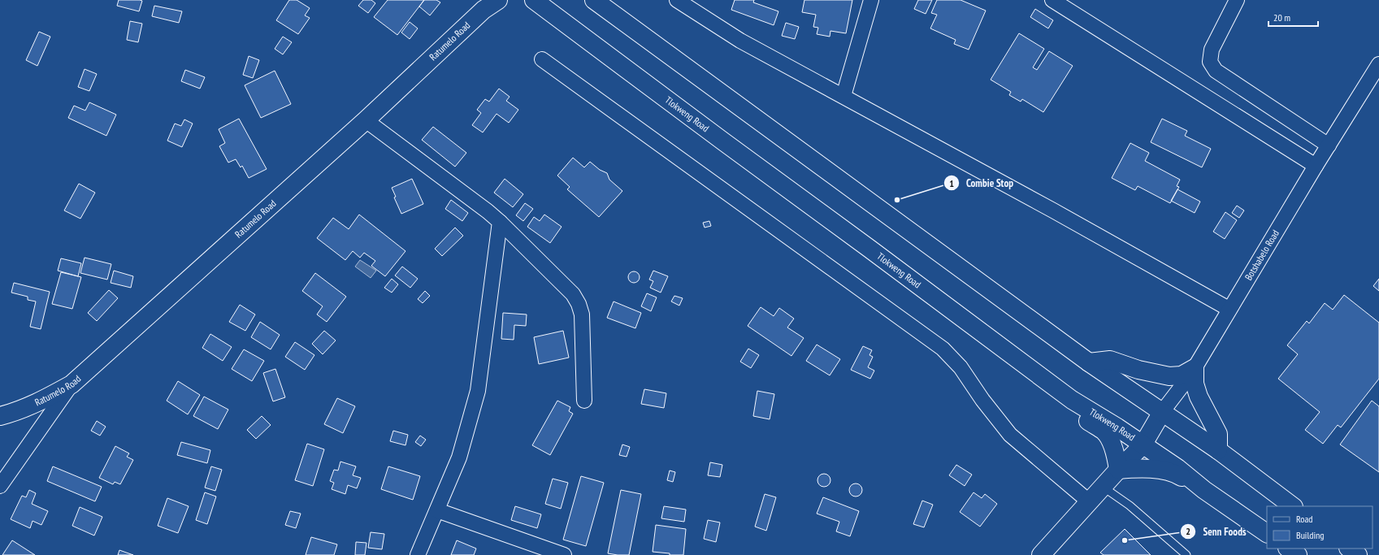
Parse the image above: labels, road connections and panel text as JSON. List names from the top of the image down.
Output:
{
  "streets": {
    "main road": ["Ratumelo Road", "Tlokweng Road", "Botshabelo Road"]
  },
  "crossings": [
    ["Tlokweng Road", "Botshabelo Road"]
  ],
  "places": ["Combie Stop", "Senn Foods"],
  "legend": ["Road", "Building"],
  "scale_bar": "20 m"
}
